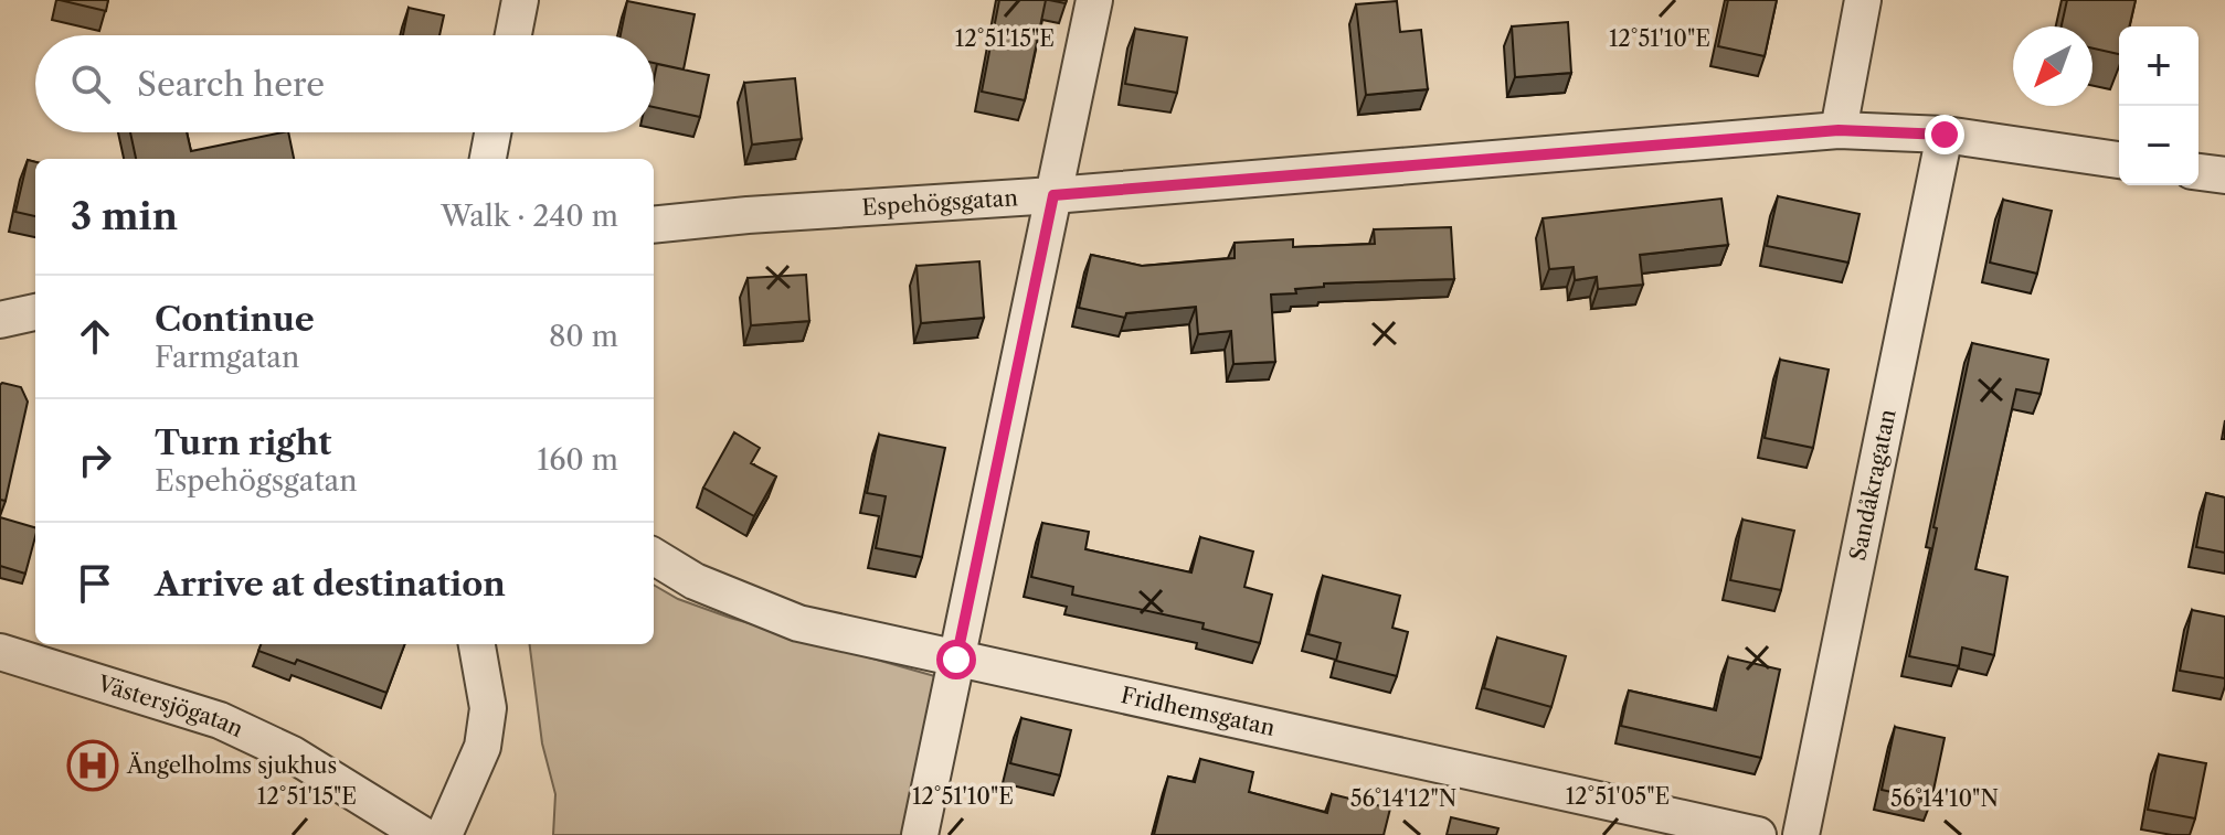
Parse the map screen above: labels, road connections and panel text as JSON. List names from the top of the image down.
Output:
{
  "streets": {
    "street": [
      "Espehögsgatan",
      "Sandåkragatan",
      "Västersjögatan",
      "Fridhemsgatan"
    ]
  },
  "crossings": [
    ["Espehögsgatan", "Sandåkragatan"]
  ],
  "places": {
    "hospital": ["Ängelholms sjukhus"]
  },
  "north": "bottom left",
  "page": {
    "map_buttons": ["+", "−"],
    "search": "Search here",
    "heading": ["3 min", "Walk · 240 m"],
    "list": [
      ["Continue", "Farmgatan", "80 m"],
      ["Turn right", "Espehögsgatan", "160 m"],
      "Arrive at destination"
    ]
  },
  "coordinates": [
    "12°51'15\"E",
    "12°51'10\"E",
    "12°51'05\"E",
    "56°14'12\"N",
    "56°14'10\"N"
  ]
}
